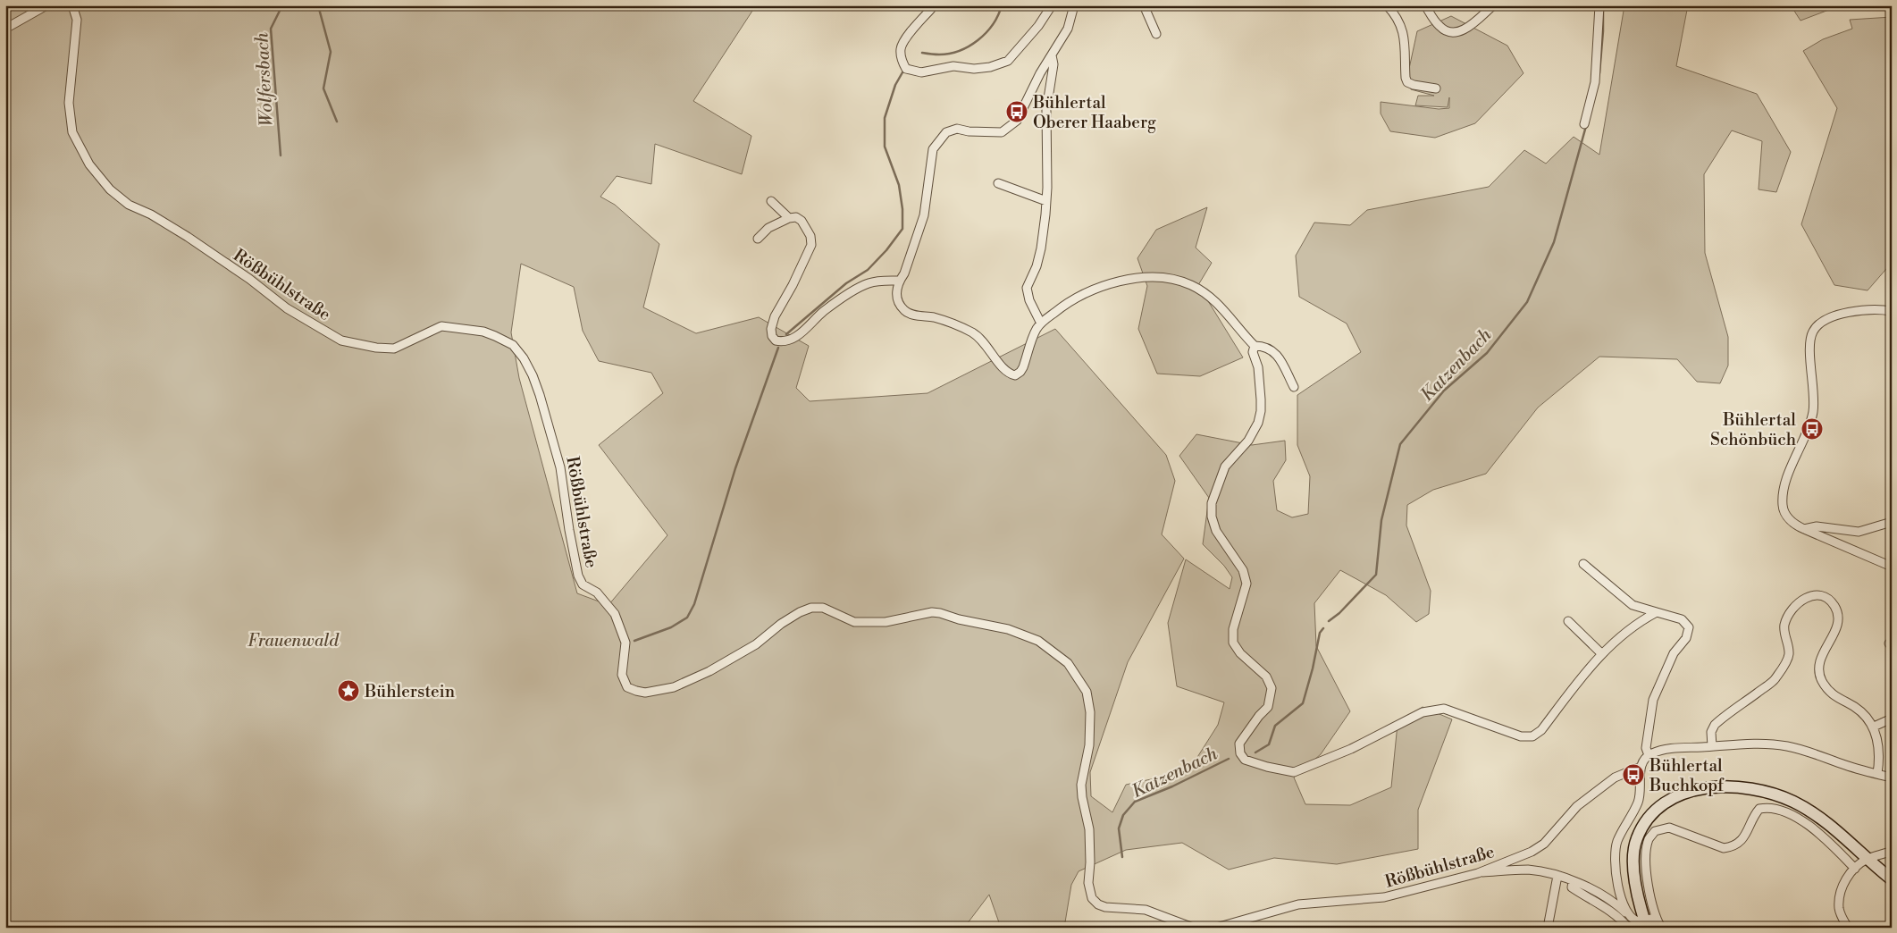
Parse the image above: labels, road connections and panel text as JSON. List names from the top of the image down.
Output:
{
  "streets": {
    "street": ["Rößbühlstraße"]
  },
  "water": ["Wolfersbach", "Katzenbach"],
  "parks": ["Frauenwald"],
  "places": {
    "bus stop": ["Bühlertal Oberer Haaberg", "Bühlertal Schönbüch", "Bühlertal Buchkopf"],
    "place": ["Bühlerstein"]
  }
}
